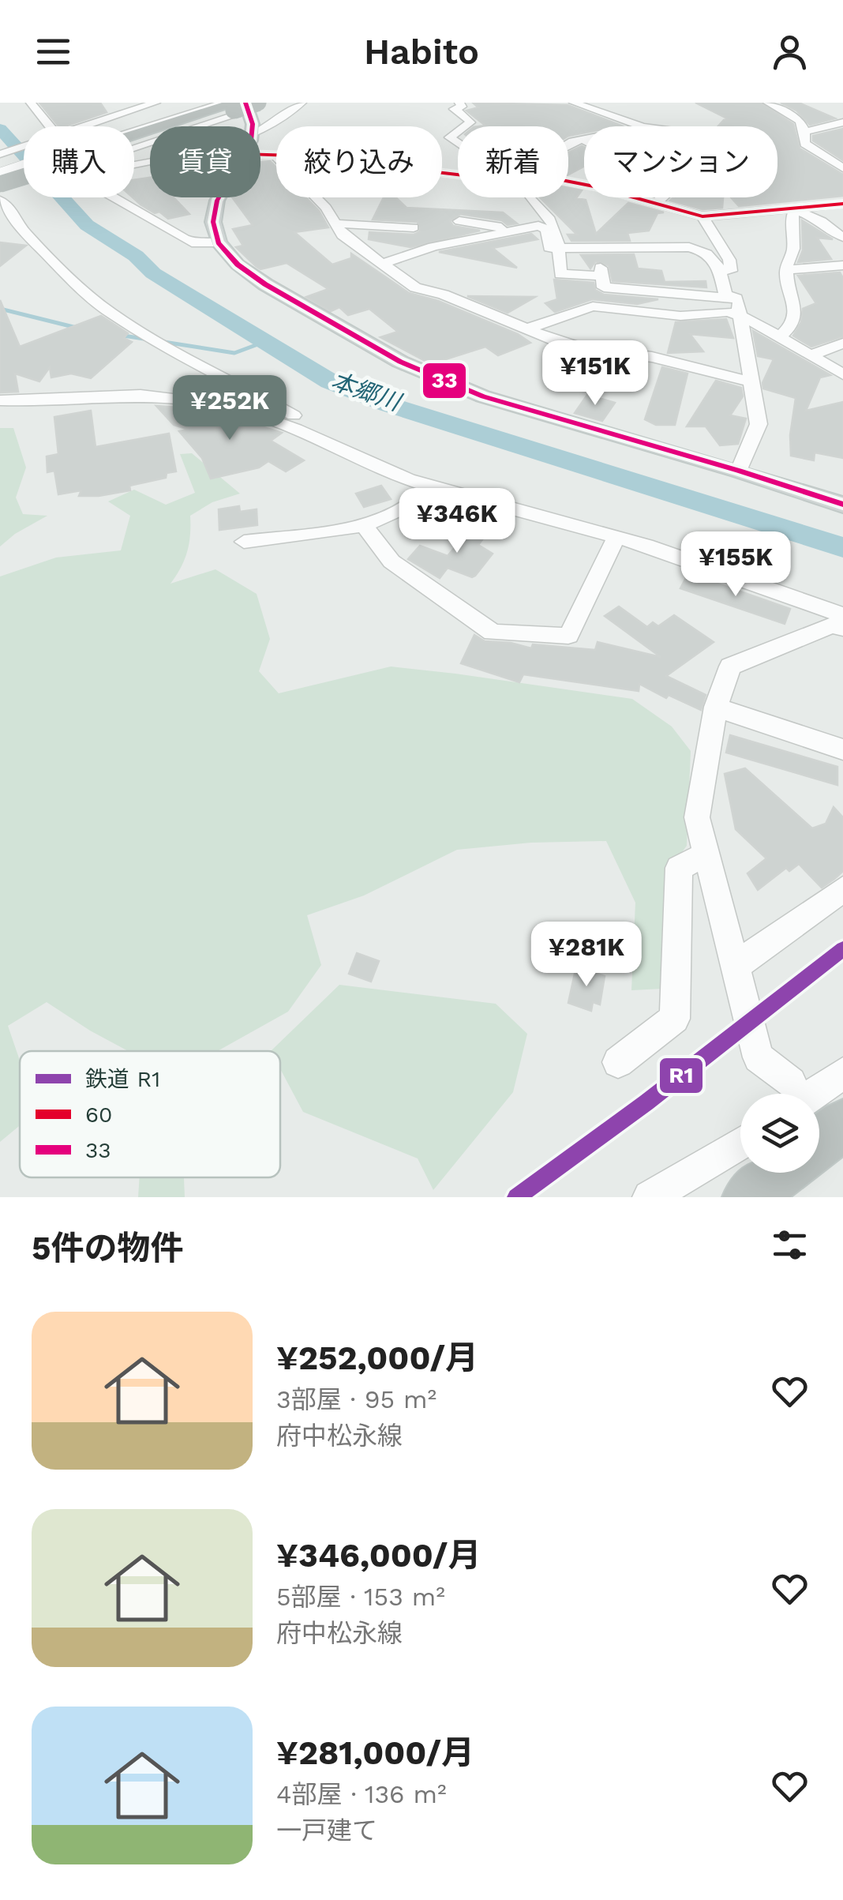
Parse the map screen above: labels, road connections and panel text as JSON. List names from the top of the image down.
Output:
{
  "water": ["本郷川"],
  "lines": ["transit line 33", "transit line 60", "rail line R1"],
  "legend": ["鉄道 R1", "60", "33"],
  "page": {
    "header": "Habito",
    "chip": [
      "購入",
      "賃貸",
      "絞り込み",
      "新着",
      "マンション"
    ],
    "price": [
      "¥151K",
      "¥252K",
      "¥346K",
      "¥155K",
      "¥281K"
    ],
    "heading": "5件の物件",
    "list": [
      {
        "name": "¥252,000/月",
        "note": "3部屋 · 95 m² · 府中松永線"
      },
      {
        "name": "¥346,000/月",
        "note": "5部屋 · 153 m² · 府中松永線"
      },
      {
        "name": "¥281,000/月",
        "note": "4部屋 · 136 m² · 一戸建て"
      }
    ]
  }
}
